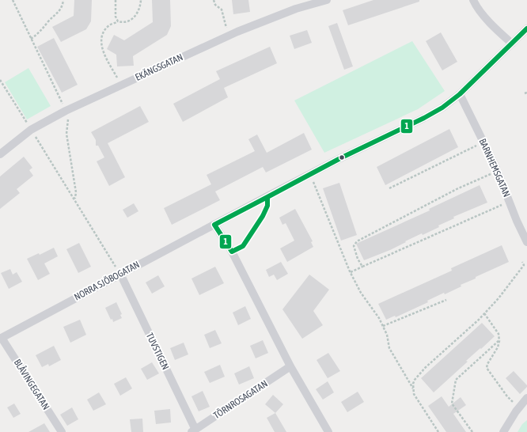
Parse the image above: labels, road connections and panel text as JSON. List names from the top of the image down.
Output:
{
  "streets": {
    "street": [
      "EKÄNGSGATAN",
      "BARNHEMSGATAN",
      "NORRA SJÖBOGATAN",
      "TUVSTIGEN",
      "BLÅVINGEGATAN",
      "TÖRNROSAGATAN"
    ]
  },
  "crossings": [
    ["BARNHEMSGATAN", "NORRA SJÖBOGATAN"],
    ["NORRA SJÖBOGATAN", "TUVSTIGEN"],
    ["NORRA SJÖBOGATAN", "BLÅVINGEGATAN"],
    ["TUVSTIGEN", "TÖRNROSAGATAN"]
  ],
  "lines": ["transit line 1"]
}
